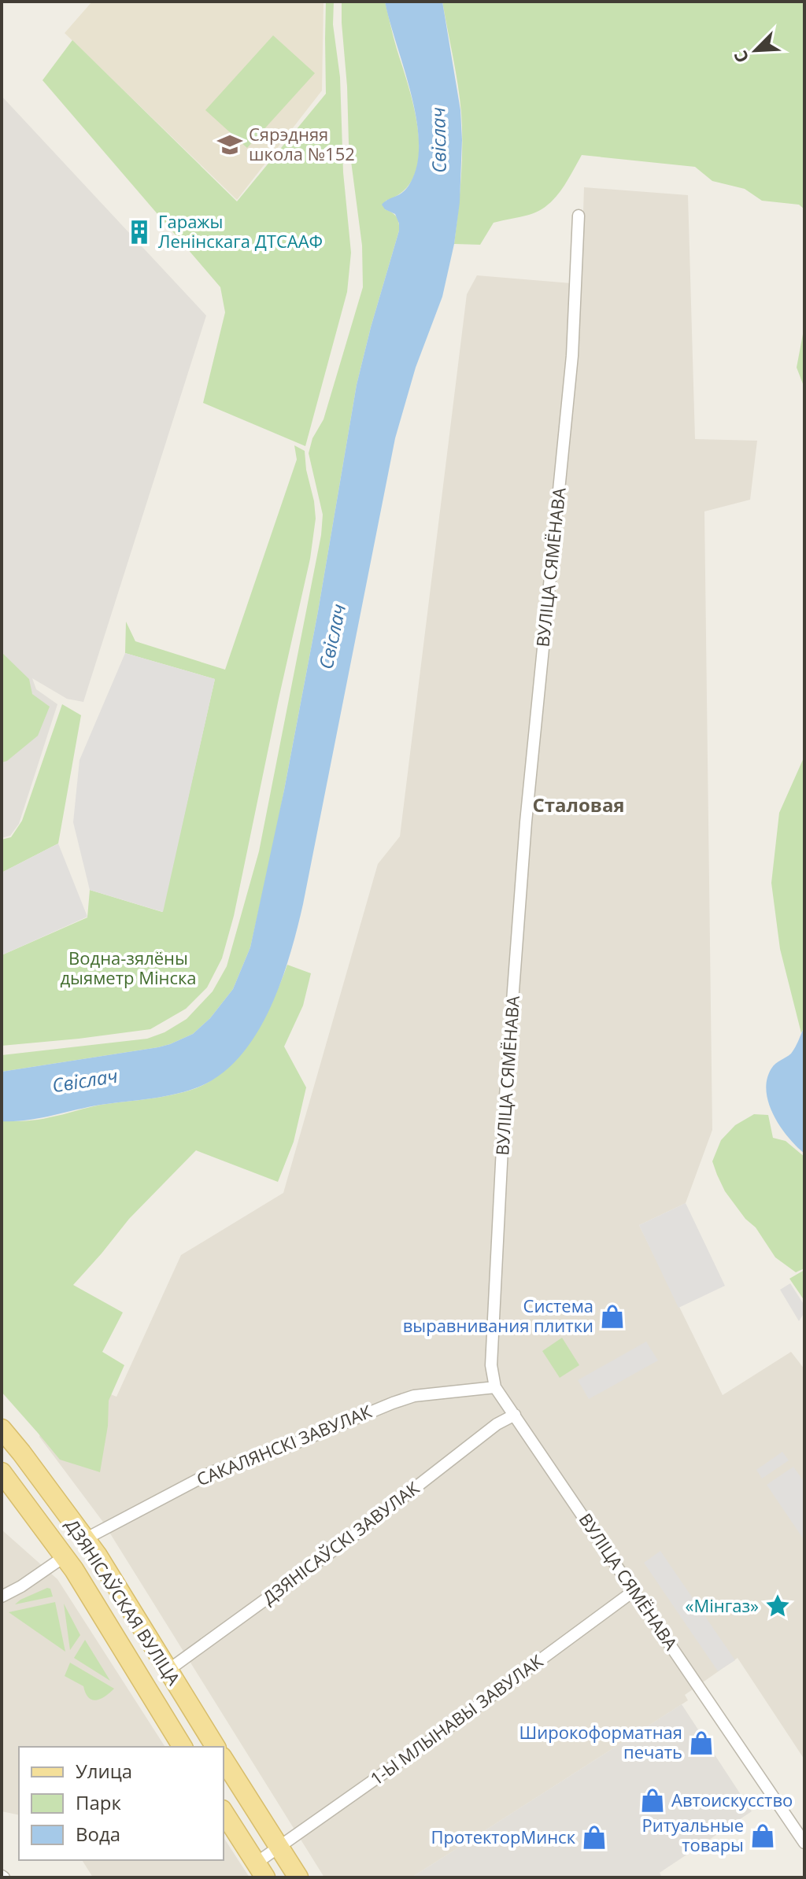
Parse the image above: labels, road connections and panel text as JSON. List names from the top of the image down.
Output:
{
  "streets": {
    "main road": ["ДЗЯНІСАЎСКАЯ ВУЛІЦА"],
    "street": [
      "ВУЛІЦА СЯМЁНАВА",
      "САКАЛЯНСКІ ЗАВУЛАК",
      "ДЗЯНІСАЎСКІ ЗАВУЛАК",
      "1-Ы МЛЫНАВЫ ЗАВУЛАК"
    ]
  },
  "crossings": [
    ["ВУЛІЦА СЯМЁНАВА", "САКАЛЯНСКІ ЗАВУЛАК"],
    ["ВУЛІЦА СЯМЁНАВА", "ДЗЯНІСАЎСКІ ЗАВУЛАК"],
    ["ВУЛІЦА СЯМЁНАВА", "1-Ы МЛЫНАВЫ ЗАВУЛАК"],
    ["САКАЛЯНСКІ ЗАВУЛАК", "ДЗЯНІСАЎСКАЯ ВУЛІЦА"],
    ["ДЗЯНІСАЎСКІ ЗАВУЛАК", "ДЗЯНІСАЎСКАЯ ВУЛІЦА"]
  ],
  "districts": ["Сталовая"],
  "water": ["Свіслач"],
  "parks": ["Водна-зялёны дыяметр Мінска"],
  "places": {
    "school or university": ["Сярэдняя школа №152"],
    "building": ["Гаражы Ленінскага ДТСААФ"],
    "shop": [
      "Система выравнивания плитки",
      "Широкоформатная печать",
      "Автоискусство",
      "Ритуальные товары",
      "ПротекторМинск"
    ],
    "place": ["«Мінгаз»"]
  },
  "legend": ["Улица", "Парк", "Вода"],
  "north": "bottom left"
}
